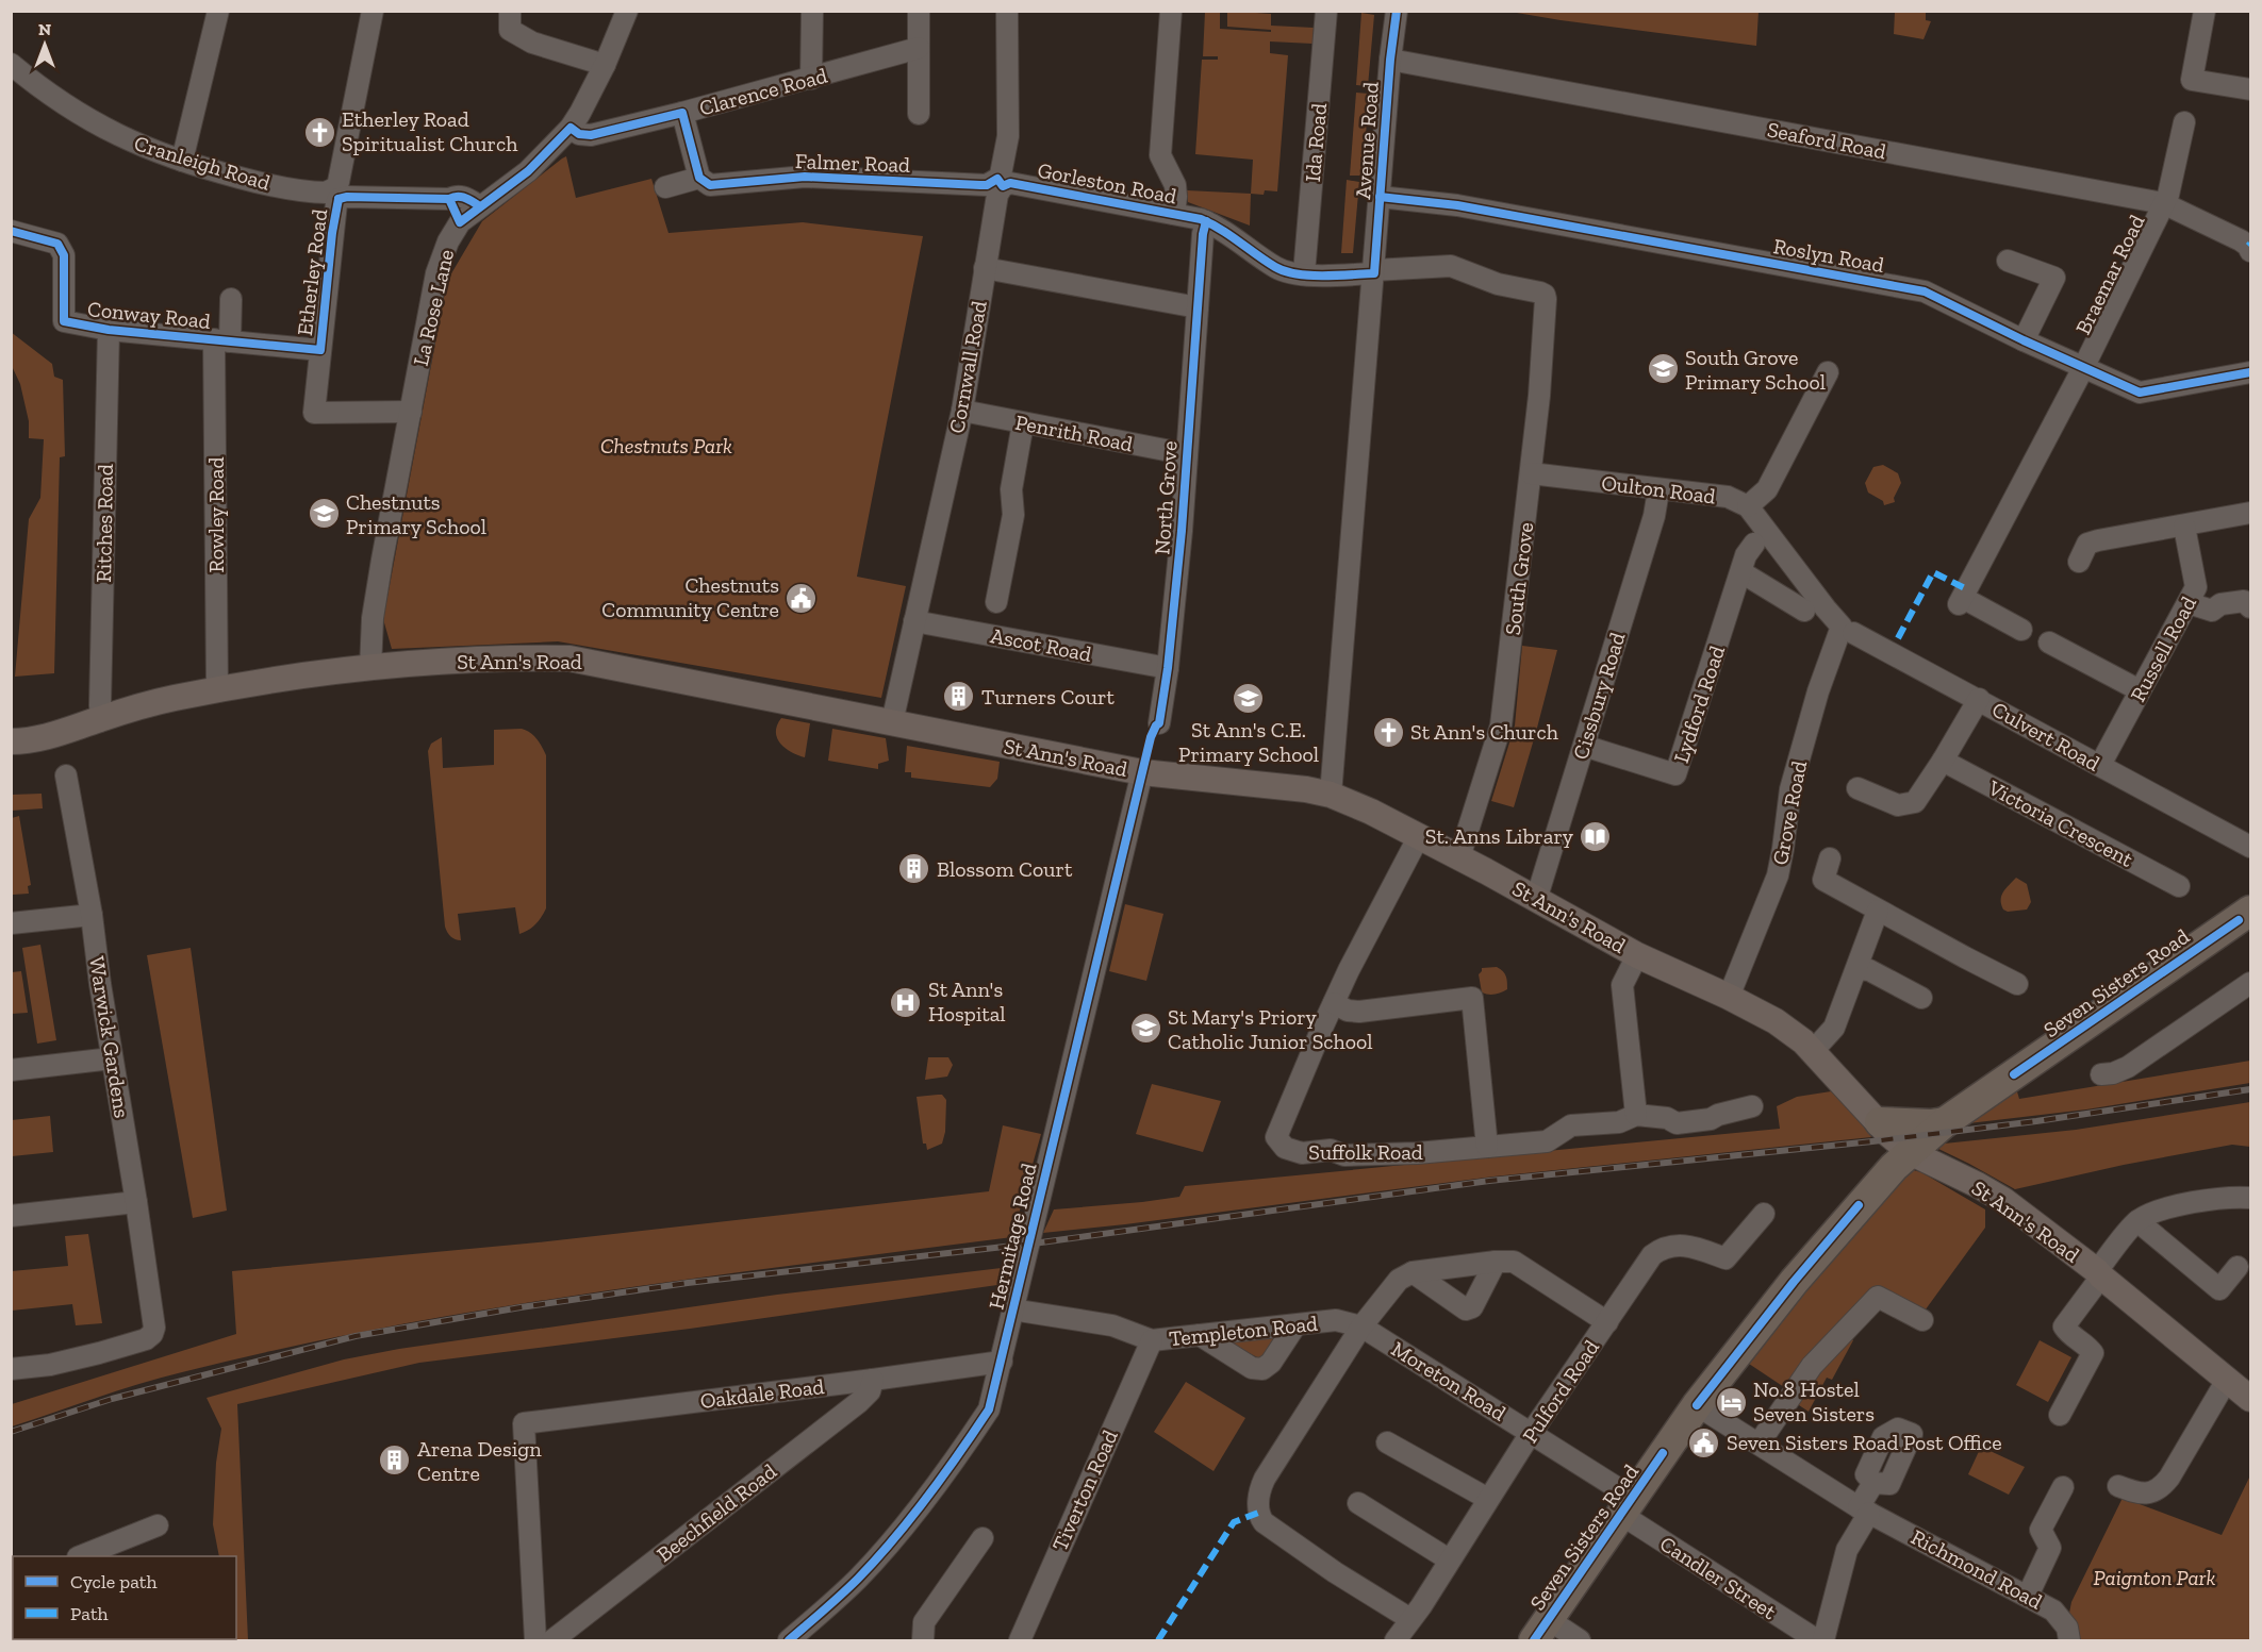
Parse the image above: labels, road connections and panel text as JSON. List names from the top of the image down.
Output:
{
  "streets": {
    "highway": ["Seven Sisters Road"],
    "main road": ["St Ann's Road"],
    "street": [
      "Clarence Road",
      "Avenue Road",
      "Seaford Road",
      "Ida Road",
      "Cranleigh Road",
      "Falmer Road",
      "Gorleston Road",
      "Roslyn Road",
      "Etherley Road",
      "Braemar Road",
      "La Rose Lane",
      "Conway Road",
      "Cornwall Road",
      "Penrith Road",
      "Oulton Road",
      "North Grove",
      "Rowley Road",
      "Ritches Road",
      "South Grove",
      "Ascot Road",
      "Russell Road",
      "Cissbury Road",
      "Lydford Road",
      "Culvert Road",
      "Grove Road",
      "Victoria Crescent",
      "Warwick Gardens",
      "Suffolk Road",
      "Hermitage Road",
      "Templeton Road",
      "Moreton Road",
      "Pulford Road",
      "Oakdale Road",
      "Tiverton Road",
      "Beechfield Road",
      "Richmond Road",
      "Candler Street"
    ]
  },
  "crossings": [
    ["Clarence Road", "La Rose Lane"],
    ["Avenue Road", "Seaford Road"],
    ["Avenue Road", "Gorleston Road"],
    ["Avenue Road", "Roslyn Road"],
    ["Avenue Road", "St Ann's Road"],
    ["Seaford Road", "Braemar Road"],
    ["Ida Road", "Gorleston Road"],
    ["Cranleigh Road", "Etherley Road"],
    ["Cranleigh Road", "La Rose Lane"],
    ["Falmer Road", "Gorleston Road"],
    ["Falmer Road", "Cornwall Road"],
    ["Gorleston Road", "Cornwall Road"],
    ["Gorleston Road", "North Grove"],
    ["Gorleston Road", "South Grove"],
    ["Roslyn Road", "Braemar Road"],
    ["Etherley Road", "La Rose Lane"],
    ["Etherley Road", "Conway Road"],
    ["La Rose Lane", "St Ann's Road"],
    ["Conway Road", "Rowley Road"],
    ["Conway Road", "Ritches Road"],
    ["Cornwall Road", "Penrith Road"],
    ["Cornwall Road", "Ascot Road"],
    ["Cornwall Road", "St Ann's Road"],
    ["Penrith Road", "North Grove"],
    ["Oulton Road", "South Grove"],
    ["Oulton Road", "Cissbury Road"],
    ["North Grove", "Ascot Road"],
    ["Rowley Road", "St Ann's Road"],
    ["Ritches Road", "St Ann's Road"],
    ["South Grove", "St Ann's Road"],
    ["Russell Road", "Culvert Road"],
    ["St Ann's Road", "Cissbury Road"],
    ["St Ann's Road", "Grove Road"],
    ["St Ann's Road", "Seven Sisters Road"],
    ["St Ann's Road", "Suffolk Road"],
    ["St Ann's Road", "Hermitage Road"],
    ["Cissbury Road", "Lydford Road"],
    ["Culvert Road", "Grove Road"],
    ["Seven Sisters Road", "Moreton Road"],
    ["Seven Sisters Road", "Richmond Road"],
    ["Seven Sisters Road", "Candler Street"],
    ["Hermitage Road", "Templeton Road"],
    ["Hermitage Road", "Oakdale Road"],
    ["Templeton Road", "Moreton Road"],
    ["Templeton Road", "Tiverton Road"],
    ["Moreton Road", "Pulford Road"],
    ["Moreton Road", "Candler Street"],
    ["Oakdale Road", "Beechfield Road"]
  ],
  "parks": ["Chestnuts Park", "Paignton Park"],
  "places": {
    "church": ["Etherley Road Spiritualist Church", "St Ann's Church"],
    "school or university": [
      "South Grove Primary School",
      "Chestnuts Primary School",
      "St Ann's C.E. Primary School",
      "St Mary's Priory Catholic Junior School"
    ],
    "public building": ["Chestnuts Community Centre", "Seven Sisters Road Post Office"],
    "building": ["Turners Court", "Blossom Court", "Arena Design Centre"],
    "library": ["St. Anns Library"],
    "hospital": ["St Ann's Hospital"],
    "hotel": ["No.8 Hostel Seven Sisters"]
  },
  "legend": ["Cycle path", "Path"],
  "north": "top"
}
